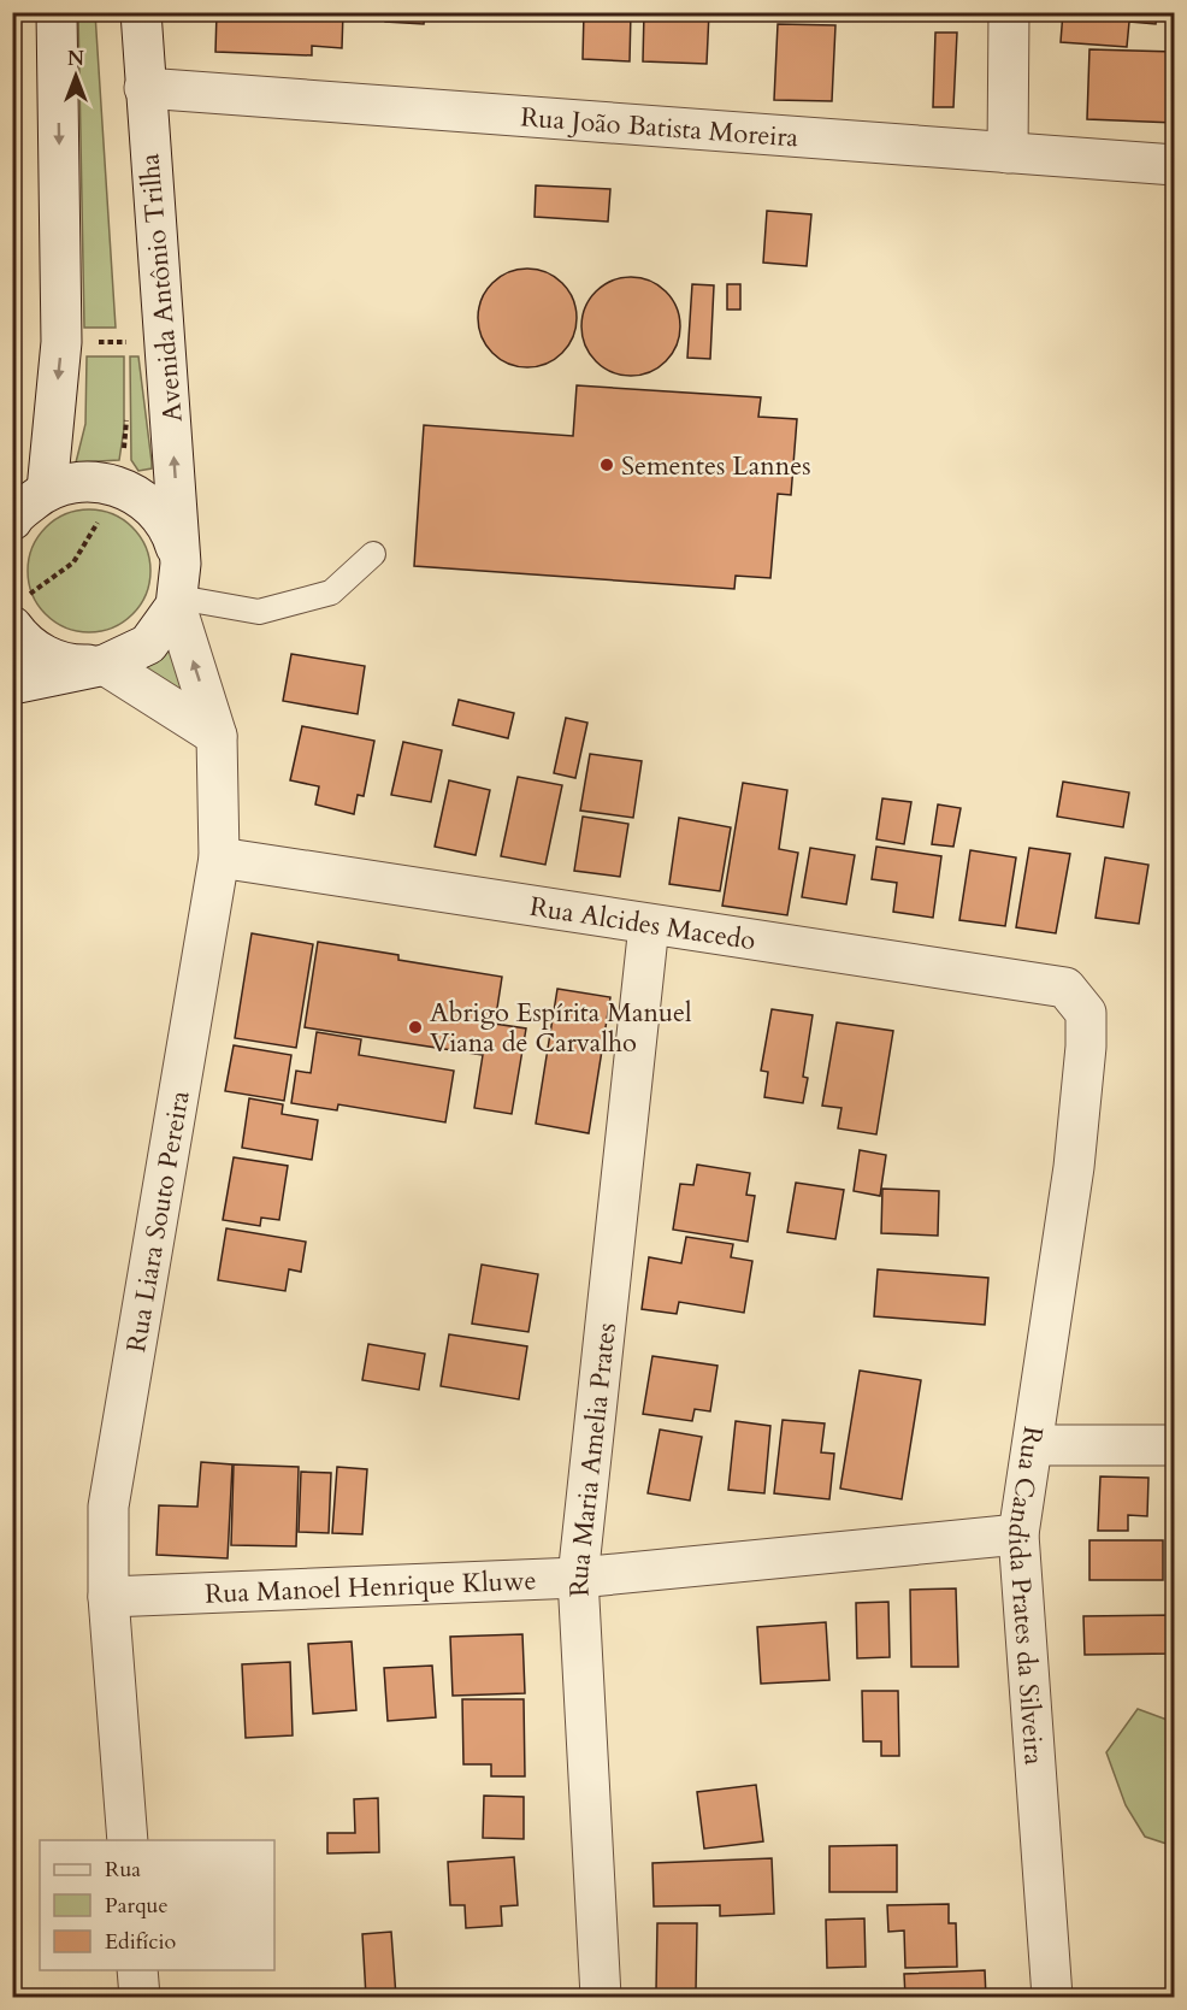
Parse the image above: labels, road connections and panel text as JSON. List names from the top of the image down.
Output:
{
  "streets": {
    "street": [
      "Rua João Batista Moreira",
      "Avenida Antônio Trilha",
      "Rua Alcides Macedo",
      "Rua Liara Souto Pereira",
      "Rua Maria Amelia Prates",
      "Rua Manoel Henrique Kluwe",
      "Rua Candida Prates da Silveira"
    ]
  },
  "crossings": [
    ["Rua João Batista Moreira", "Avenida Antônio Trilha"],
    ["Avenida Antônio Trilha", "Rua Liara Souto Pereira"],
    ["Rua Alcides Macedo", "Rua Liara Souto Pereira"],
    ["Rua Alcides Macedo", "Rua Maria Amelia Prates"],
    ["Rua Alcides Macedo", "Rua Candida Prates da Silveira"],
    ["Rua Liara Souto Pereira", "Rua Manoel Henrique Kluwe"],
    ["Rua Maria Amelia Prates", "Rua Manoel Henrique Kluwe"],
    ["Rua Manoel Henrique Kluwe", "Rua Candida Prates da Silveira"]
  ],
  "places": ["Sementes Lannes", "Abrigo Espírita Manuel Viana de Carvalho"],
  "legend": ["Rua", "Parque", "Edifício"],
  "north": "top"
}
